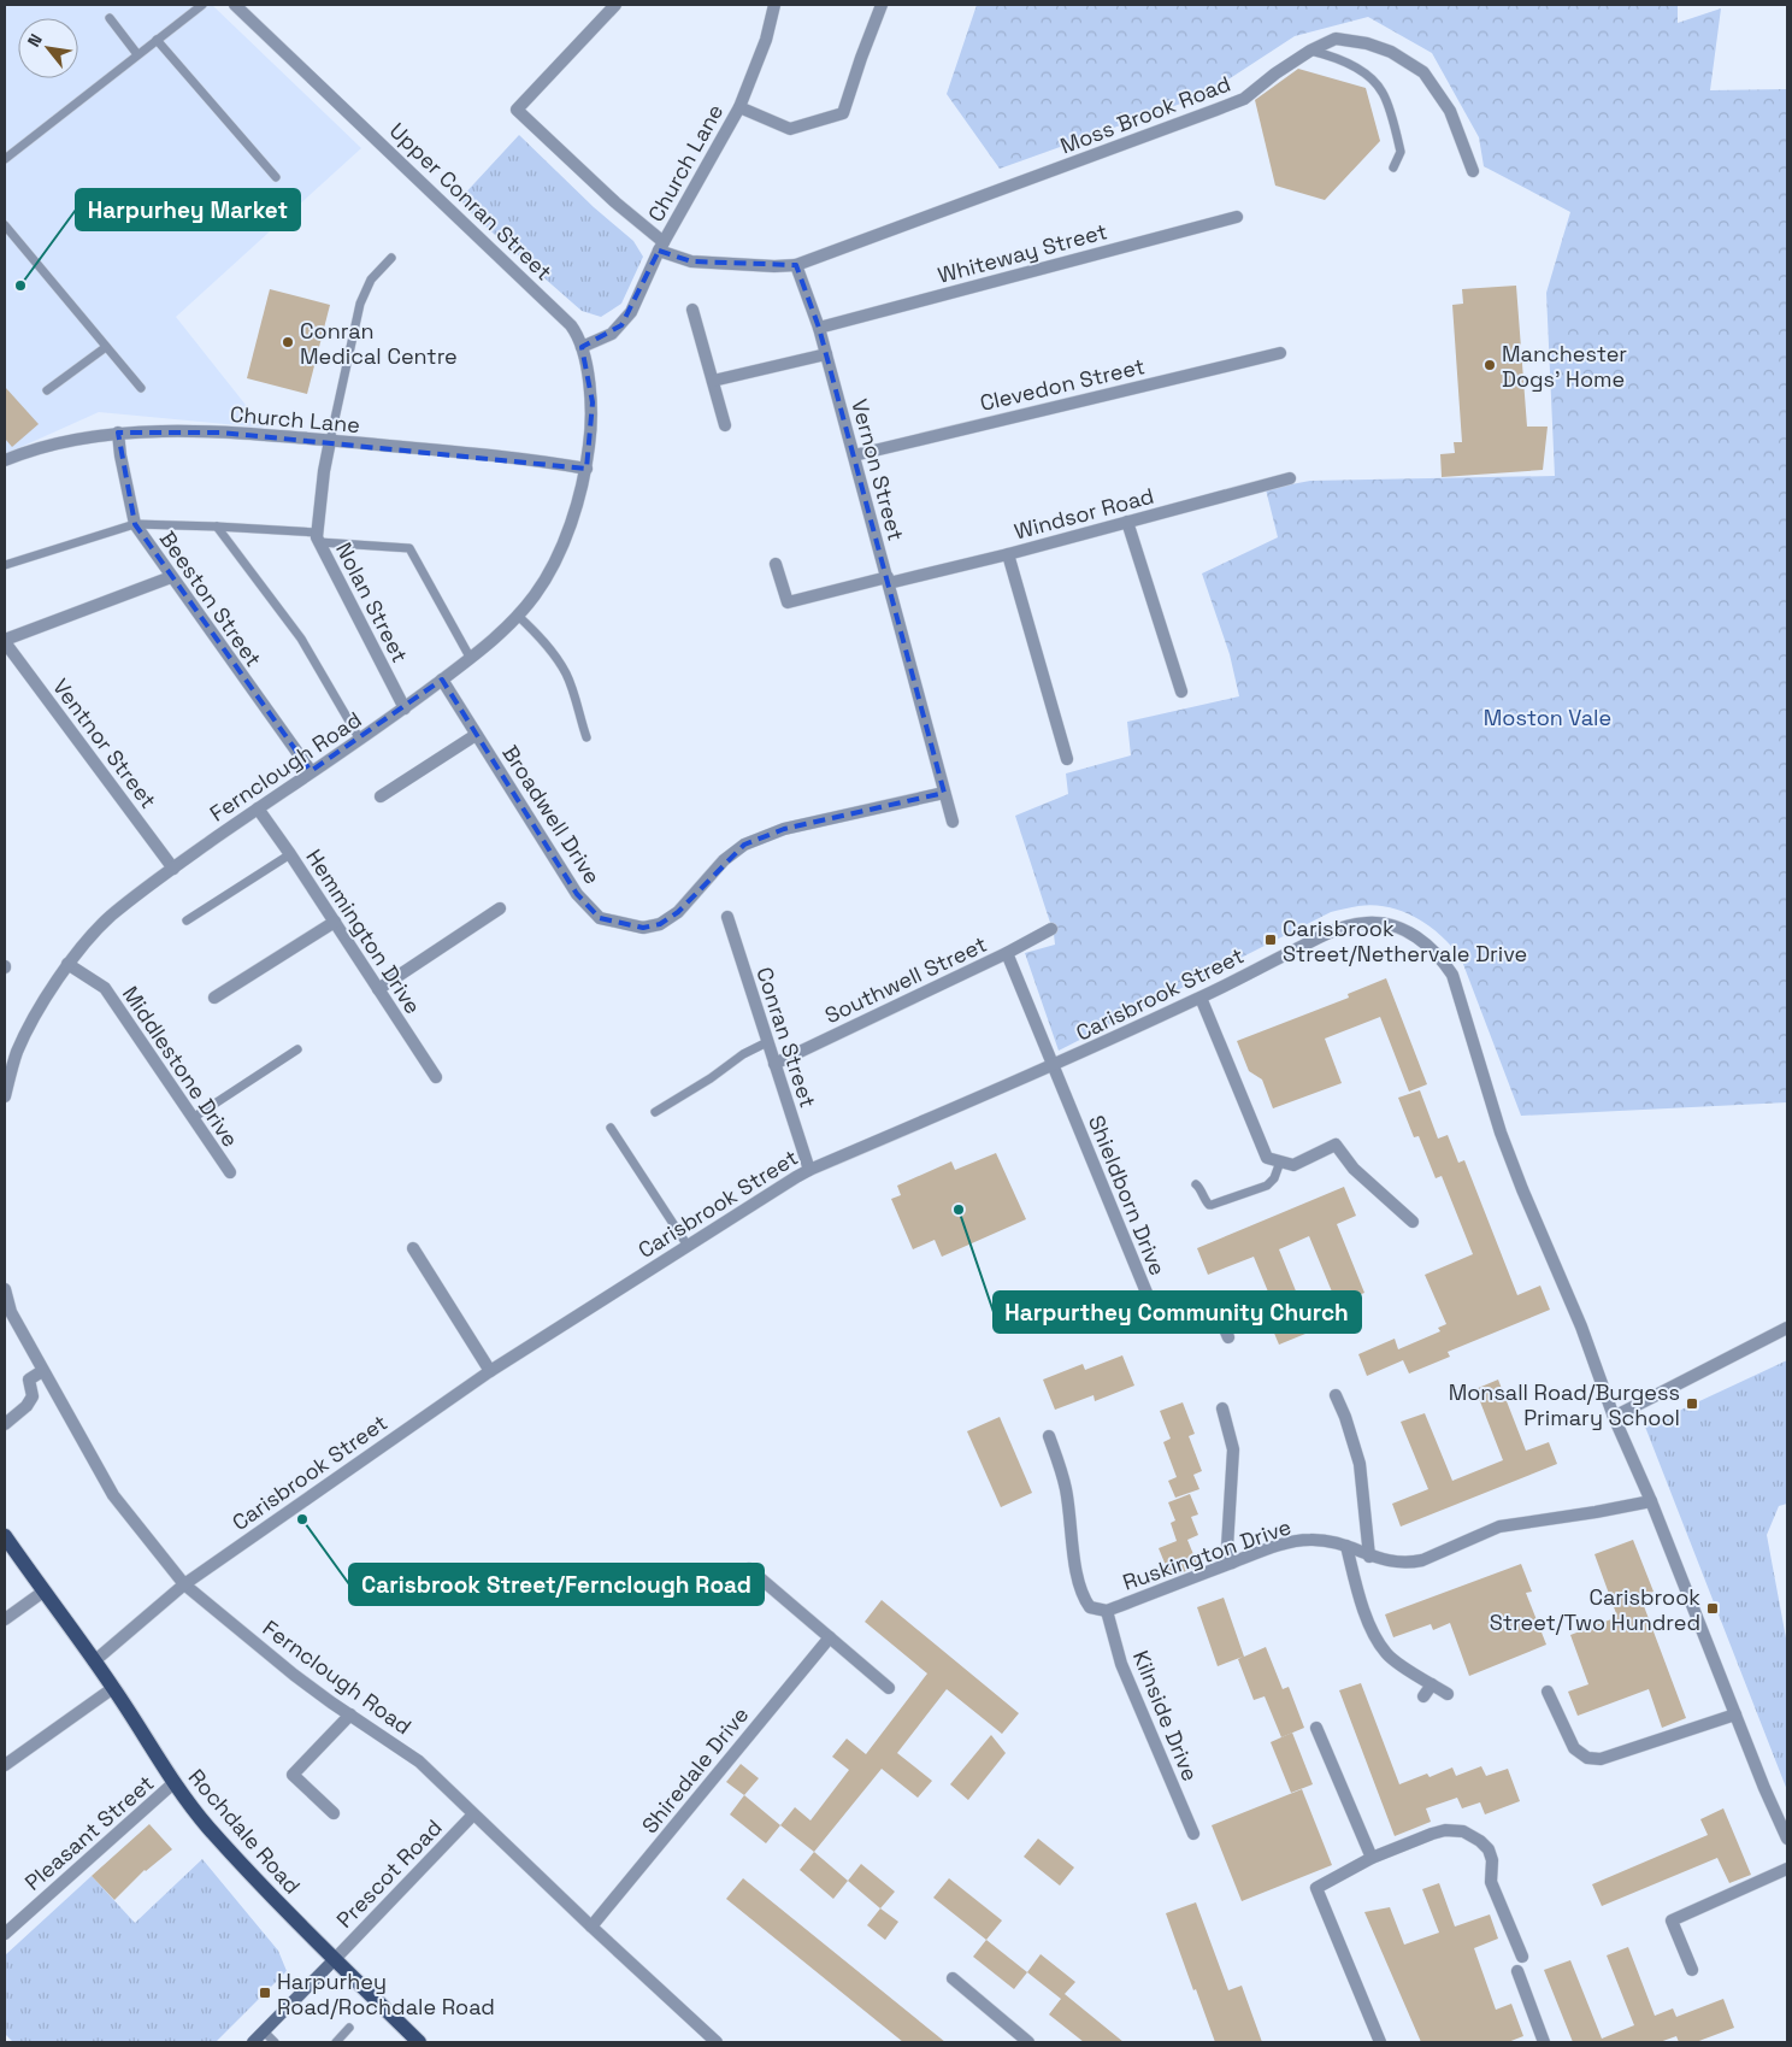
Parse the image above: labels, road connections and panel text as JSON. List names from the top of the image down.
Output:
{
  "streets": {
    "main road": ["Rochdale Road"],
    "street": [
      "Moss Brook Road",
      "Church Lane",
      "Upper Conran Street",
      "Whiteway Street",
      "Clevedon Street",
      "Vernon Street",
      "Windsor Road",
      "Beeston Street",
      "Nolan Street",
      "Ventnor Street",
      "Fernclough Road",
      "Broadwell Drive",
      "Hemmington Drive",
      "Southwell Street",
      "Carisbrook Street",
      "Conran Street",
      "Middlestone Drive",
      "Shieldborn Drive",
      "Ruskington Drive",
      "Kilnside Drive",
      "Shiredale Drive",
      "Pleasant Street",
      "Prescot Road"
    ]
  },
  "crossings": [
    ["Moss Brook Road", "Vernon Street"],
    ["Church Lane", "Upper Conran Street"],
    ["Church Lane", "Beeston Street"],
    ["Church Lane", "Nolan Street"],
    ["Church Lane", "Fernclough Road"],
    ["Upper Conran Street", "Fernclough Road"],
    ["Whiteway Street", "Vernon Street"],
    ["Clevedon Street", "Vernon Street"],
    ["Vernon Street", "Windsor Road"],
    ["Vernon Street", "Broadwell Drive"],
    ["Beeston Street", "Fernclough Road"],
    ["Nolan Street", "Fernclough Road"],
    ["Ventnor Street", "Fernclough Road"],
    ["Fernclough Road", "Broadwell Drive"],
    ["Fernclough Road", "Hemmington Drive"],
    ["Fernclough Road", "Carisbrook Street"],
    ["Fernclough Road", "Middlestone Drive"],
    ["Fernclough Road", "Shiredale Drive"],
    ["Fernclough Road", "Prescot Road"],
    ["Southwell Street", "Conran Street"],
    ["Carisbrook Street", "Conran Street"],
    ["Carisbrook Street", "Shieldborn Drive"],
    ["Carisbrook Street", "Ruskington Drive"],
    ["Carisbrook Street", "Rochdale Road"],
    ["Ruskington Drive", "Kilnside Drive"],
    ["Rochdale Road", "Pleasant Street"],
    ["Rochdale Road", "Prescot Road"]
  ],
  "parks": ["Moston Vale"],
  "places": {
    "other": [
      "Harpurhey Market",
      "Conran Medical Centre",
      "Manchester Dogs’ Home",
      "Harpurthey Community Church",
      "Carisbrook Street/Fernclough Road"
    ],
    "transit": [
      "Carisbrook Street/Nethervale Drive",
      "Monsall Road/Burgess Primary School",
      "Carisbrook Street/Two Hundred",
      "Harpurhey Road/Rochdale Road"
    ]
  },
  "north": "top left"
}
